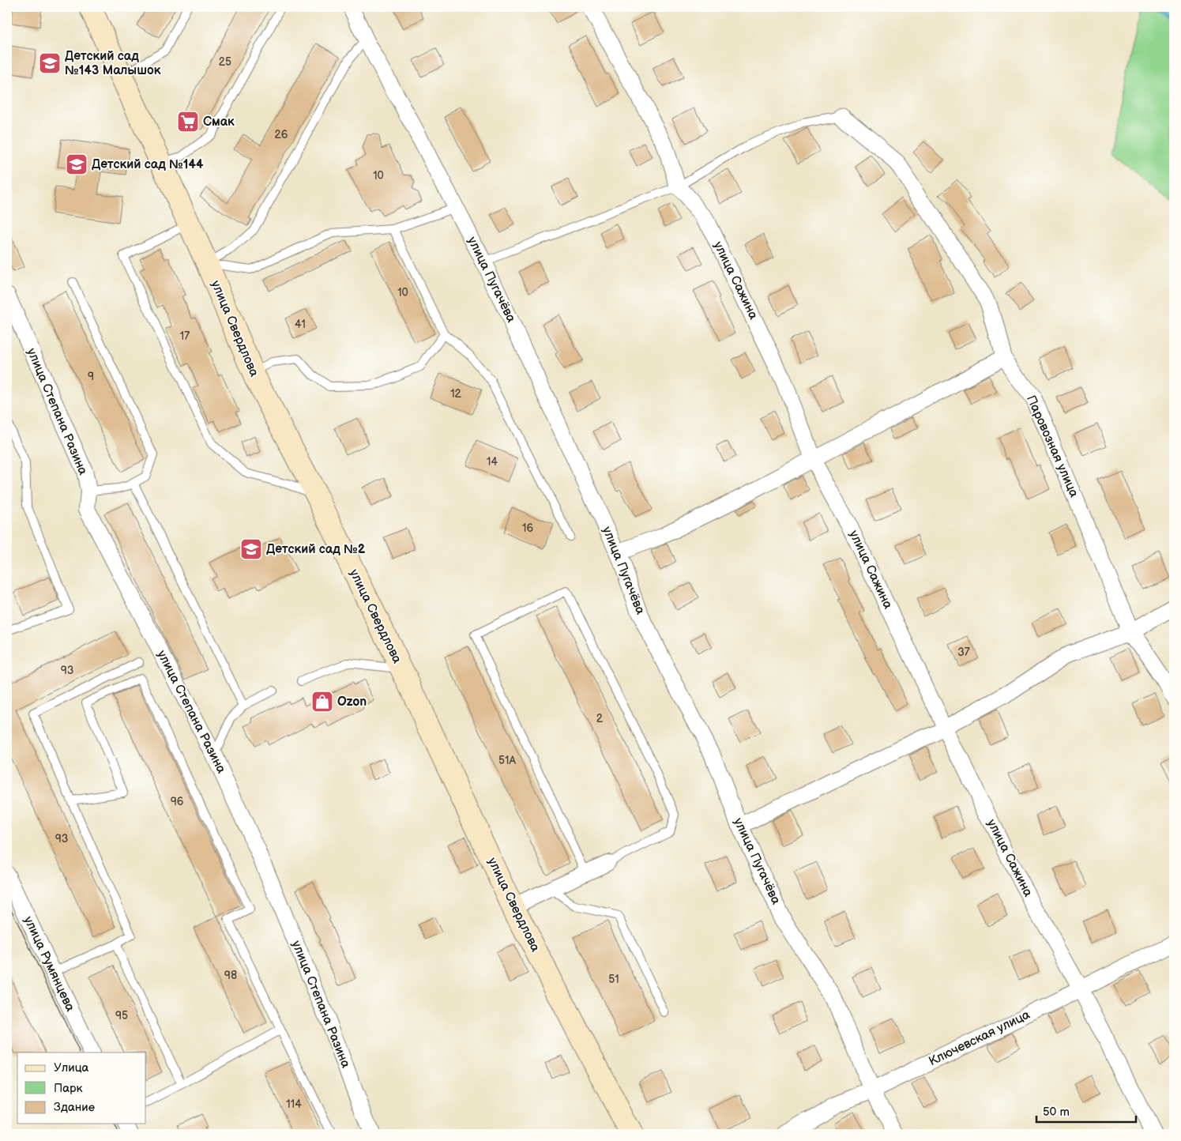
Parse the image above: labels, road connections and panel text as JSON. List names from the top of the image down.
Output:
{
  "streets": {
    "street": [
      "улица Пугачёва",
      "улица Сажина",
      "улица Свердлова",
      "улица Степана Разина",
      "Паровозная улица",
      "улица Румянцева",
      "Ключевская улица"
    ]
  },
  "crossings": [
    ["улица Пугачёва", "Ключевская улица"],
    ["улица Сажина", "Ключевская улица"]
  ],
  "places": {
    "school or university": ["Детский сад №143 Малышок", "Детский сад №144", "Детский сад №2"],
    "supermarket": ["Смак"],
    "shop": ["Ozon"]
  },
  "house_numbers": [
    "25",
    "26",
    "10",
    "10",
    "41",
    "17",
    "9",
    "12",
    "14",
    "16",
    "37",
    "93",
    "2",
    "51А",
    "96",
    "93",
    "98",
    "51",
    "95",
    "114"
  ],
  "legend": ["Улица", "Парк", "Здание"],
  "scale_bar": "50 m"
}
